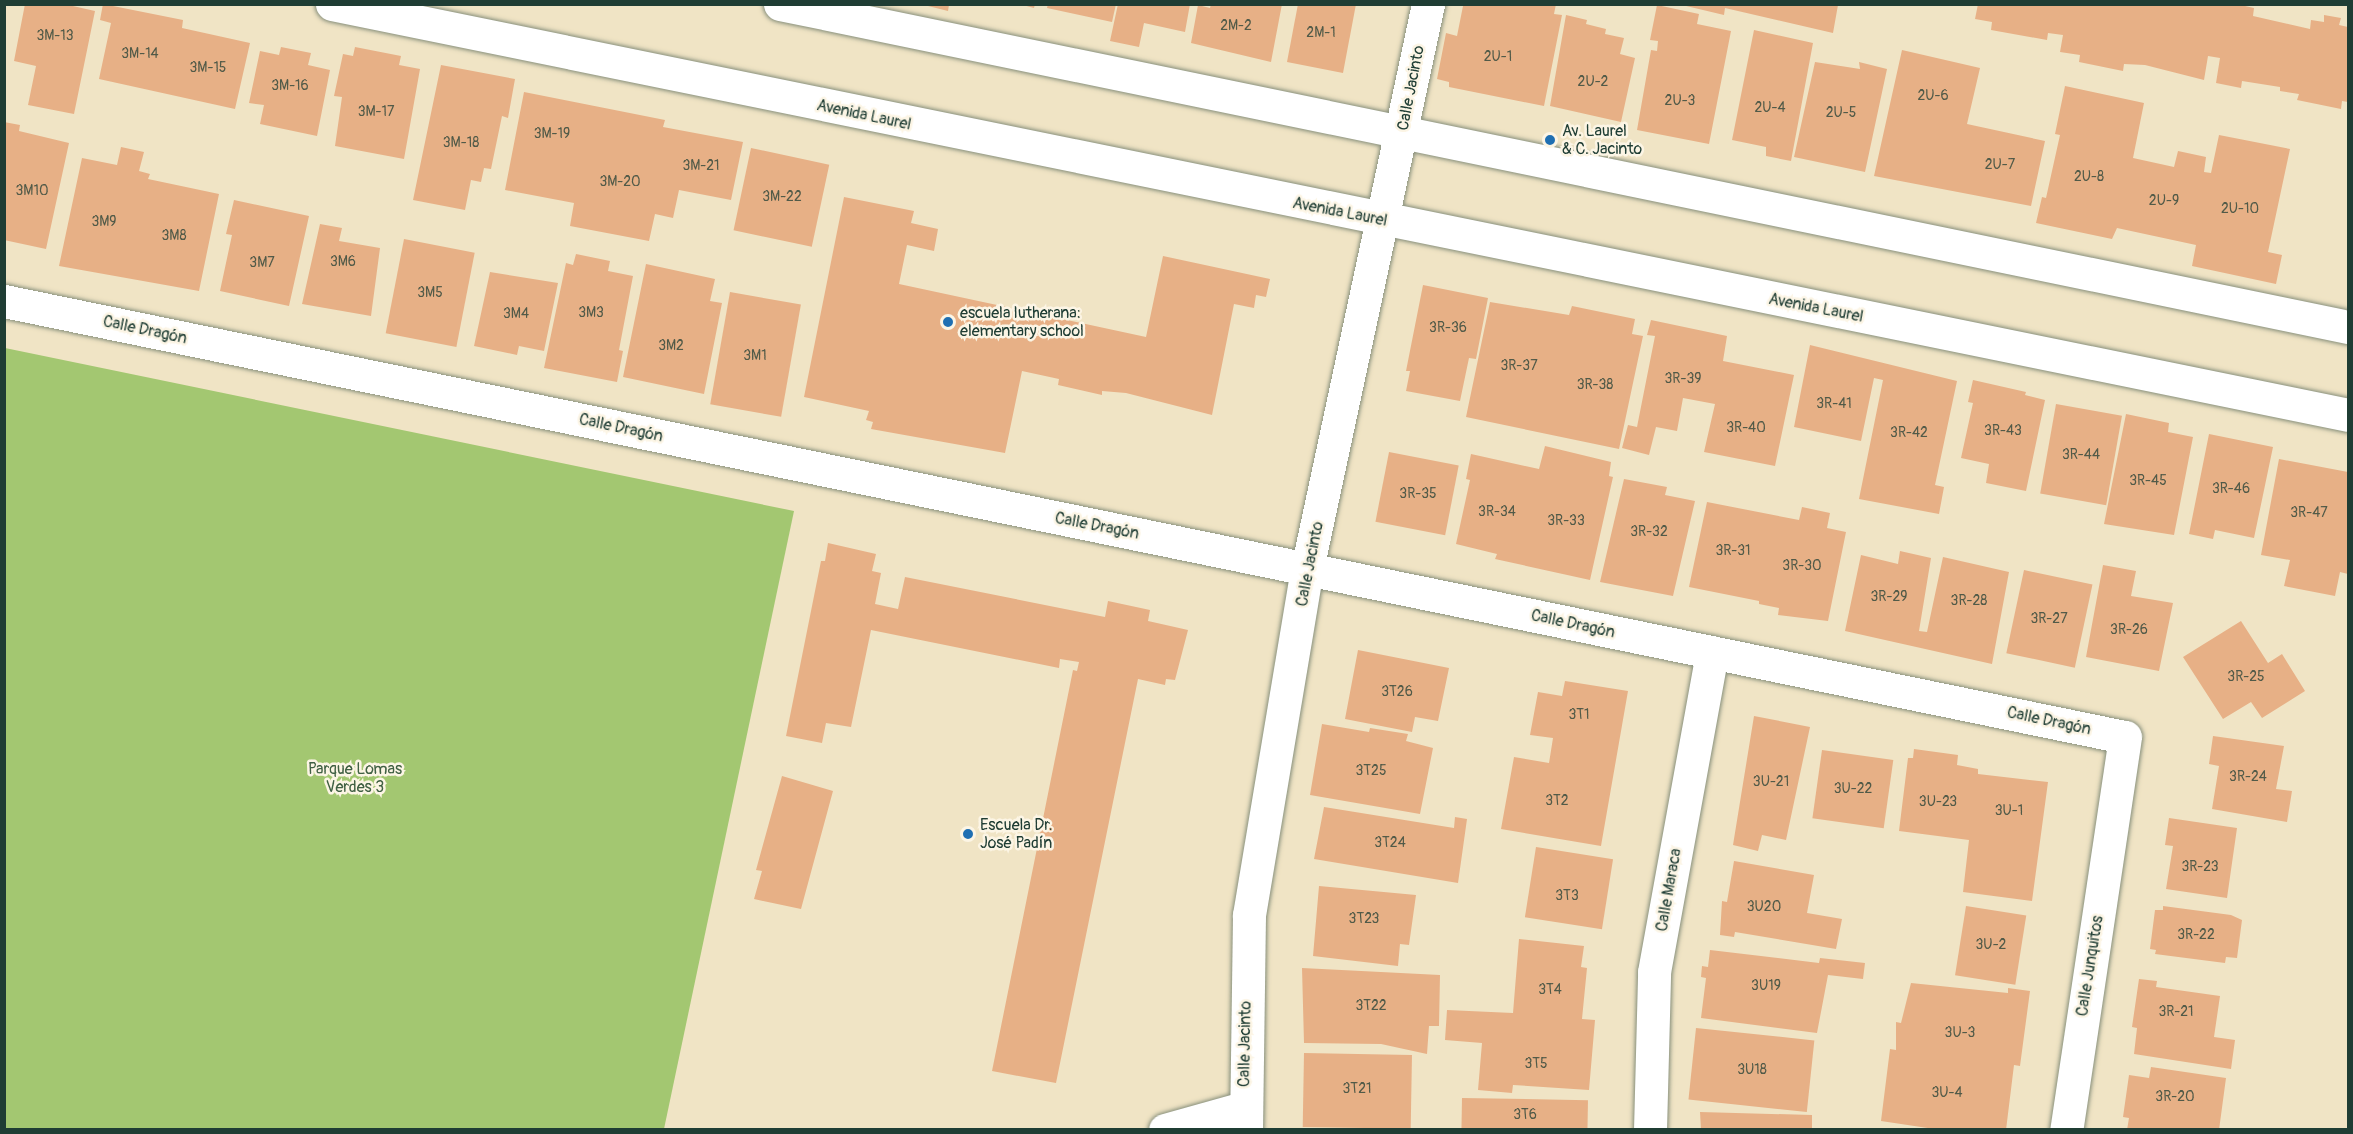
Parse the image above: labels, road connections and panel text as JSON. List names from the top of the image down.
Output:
{
  "streets": {
    "street": [
      "Calle Jacinto",
      "Avenida Laurel",
      "Calle Dragón",
      "Calle Maraca",
      "Calle Junquitos"
    ]
  },
  "crossings": [
    ["Calle Jacinto", "Avenida Laurel"],
    ["Calle Jacinto", "Calle Dragón"],
    ["Calle Dragón", "Calle Maraca"],
    ["Calle Dragón", "Calle Junquitos"]
  ],
  "parks": ["Parque Lomas Verdes 3"],
  "places": ["Av. Laurel & C. Jacinto", "escuela lutherana: elementary school", "Escuela Dr. José Padín"],
  "house_numbers": [
    "2M-2",
    "2M-1",
    "3M-13",
    "3M-14",
    "2U-1",
    "3M-15",
    "2U-2",
    "3M-16",
    "2U-6",
    "2U-3",
    "2U-4",
    "3M-17",
    "2U-5",
    "3M-19",
    "3M-18",
    "2U-7",
    "3M-21",
    "2U-8",
    "3M-20",
    "3M10",
    "3M-22",
    "2U-9",
    "2U-10",
    "3M9",
    "3M8",
    "3M6",
    "3M7",
    "3M5",
    "3M3",
    "3M4",
    "3R-36",
    "3M2",
    "3M1",
    "3R-37",
    "3R-39",
    "3R-38",
    "3R-41",
    "3R-40",
    "3R-43",
    "3R-42",
    "3R-44",
    "3R-45",
    "3R-46",
    "3R-35",
    "3R-34",
    "3R-47",
    "3R-33",
    "3R-32",
    "3R-31",
    "3R-30",
    "3R-29",
    "3R-28",
    "3R-27",
    "3R-26",
    "3R-25",
    "3T26",
    "3T1",
    "3T25",
    "3R-24",
    "3U-21",
    "3U-22",
    "3T2",
    "3U-23",
    "3U-1",
    "3T24",
    "3R-23",
    "3T3",
    "3U20",
    "3T23",
    "3R-22",
    "3U-2",
    "3U19",
    "3T4",
    "3T22",
    "3R-21",
    "3U-3",
    "3T5",
    "3U18",
    "3T21",
    "3U-4",
    "3R-20",
    "3T6"
  ]
}
